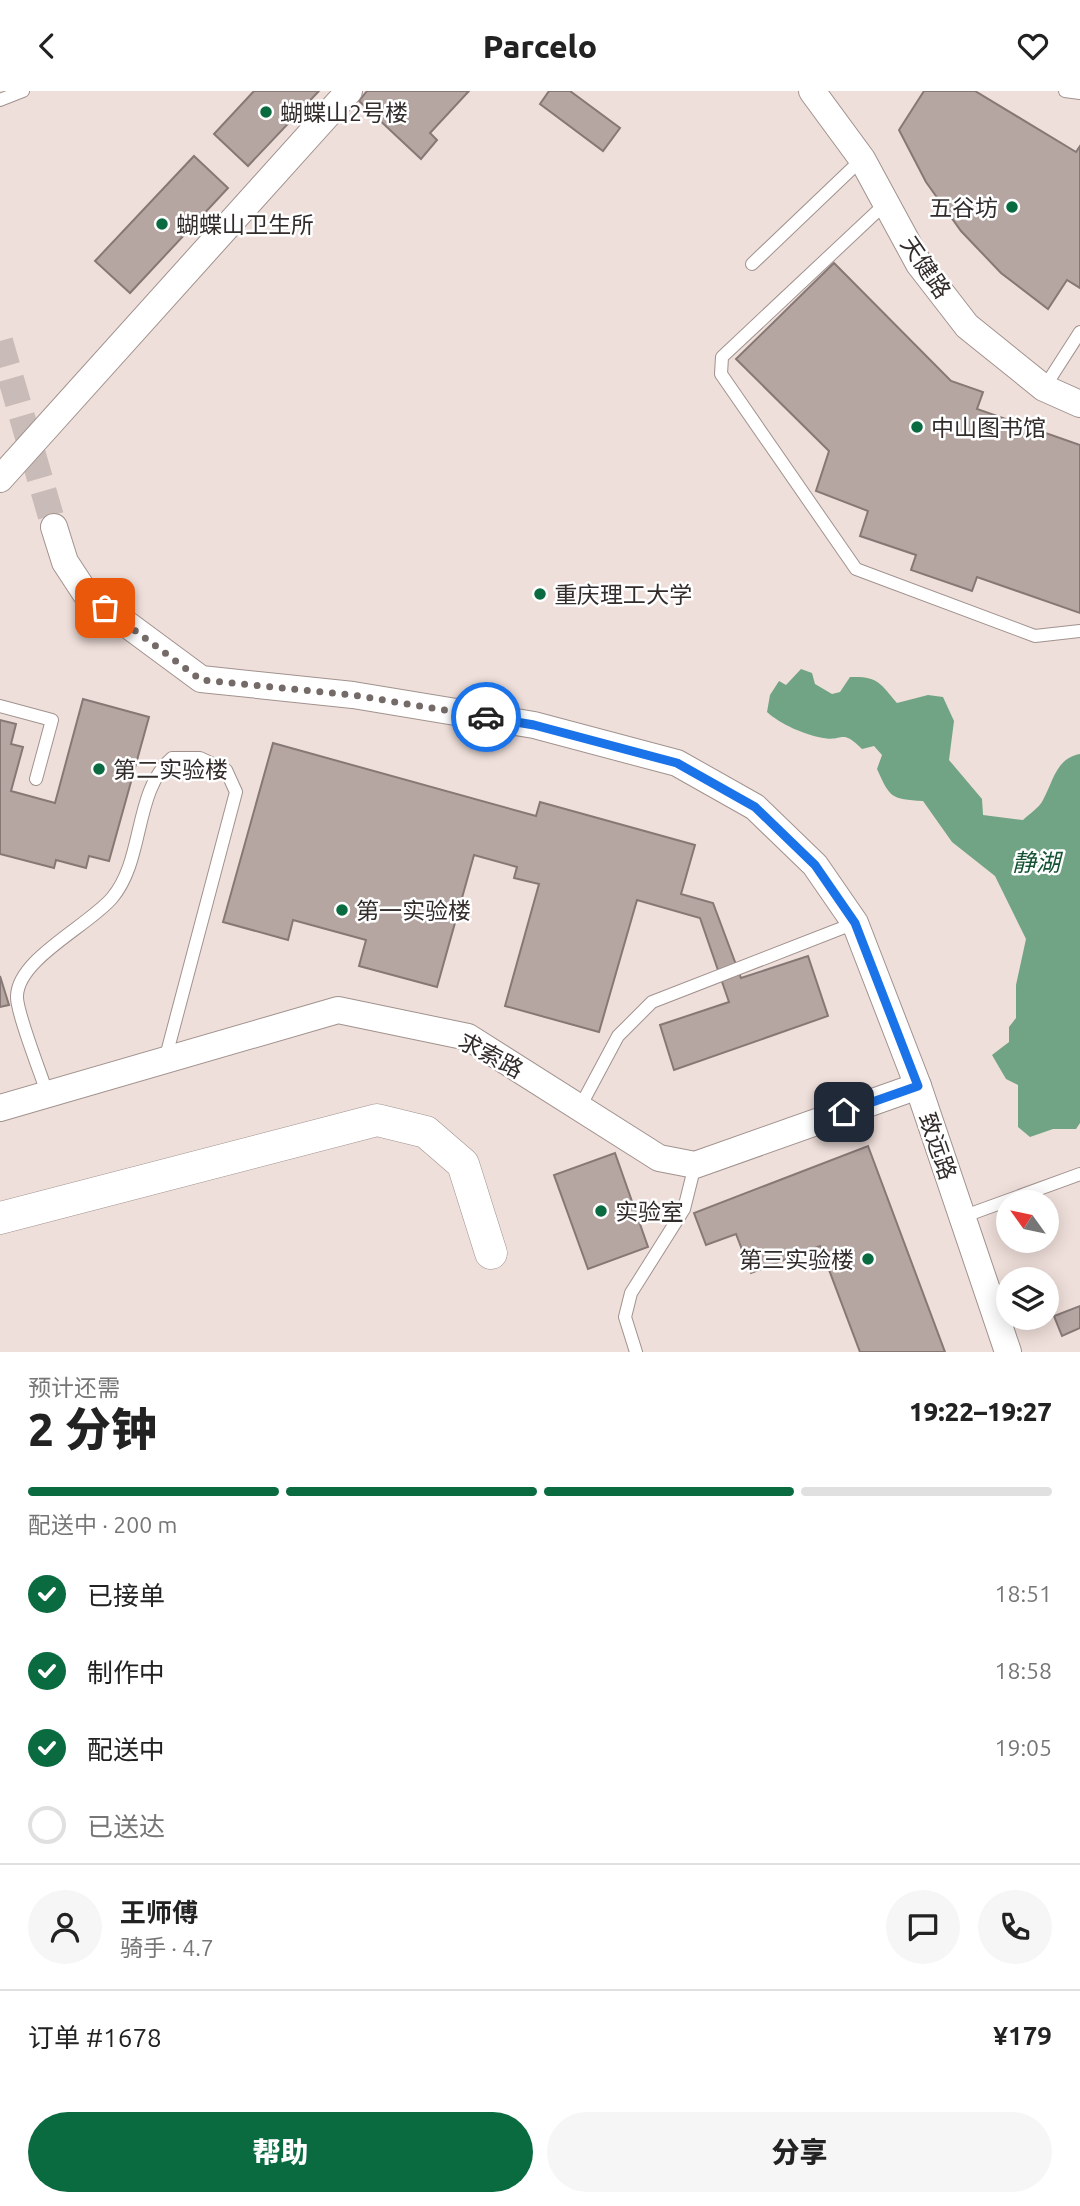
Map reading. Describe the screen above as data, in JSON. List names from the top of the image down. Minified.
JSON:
{"streets":{"street":["天健路","求索路","致远路"]},"water":["静湖"],"places":["蝴蝶山2号楼","五谷坊","蝴蝶山卫生所","中山图书馆","重庆理工大学","第二实验楼","第一实验楼","实验室","第三实验楼"],"north":"top left","page":{"header":"Parcelo","heading":["2 分钟","预计还需","19:22–19:27"],"panel":["王师傅","骑手 · 4.7","订单 #1678","¥179"],"bar":"配送中 · 200 m","list":[["已接单","18:51"],["制作中","18:58"],["配送中","19:05"],"已送达"],"buttons":["帮助","分享"]}}
